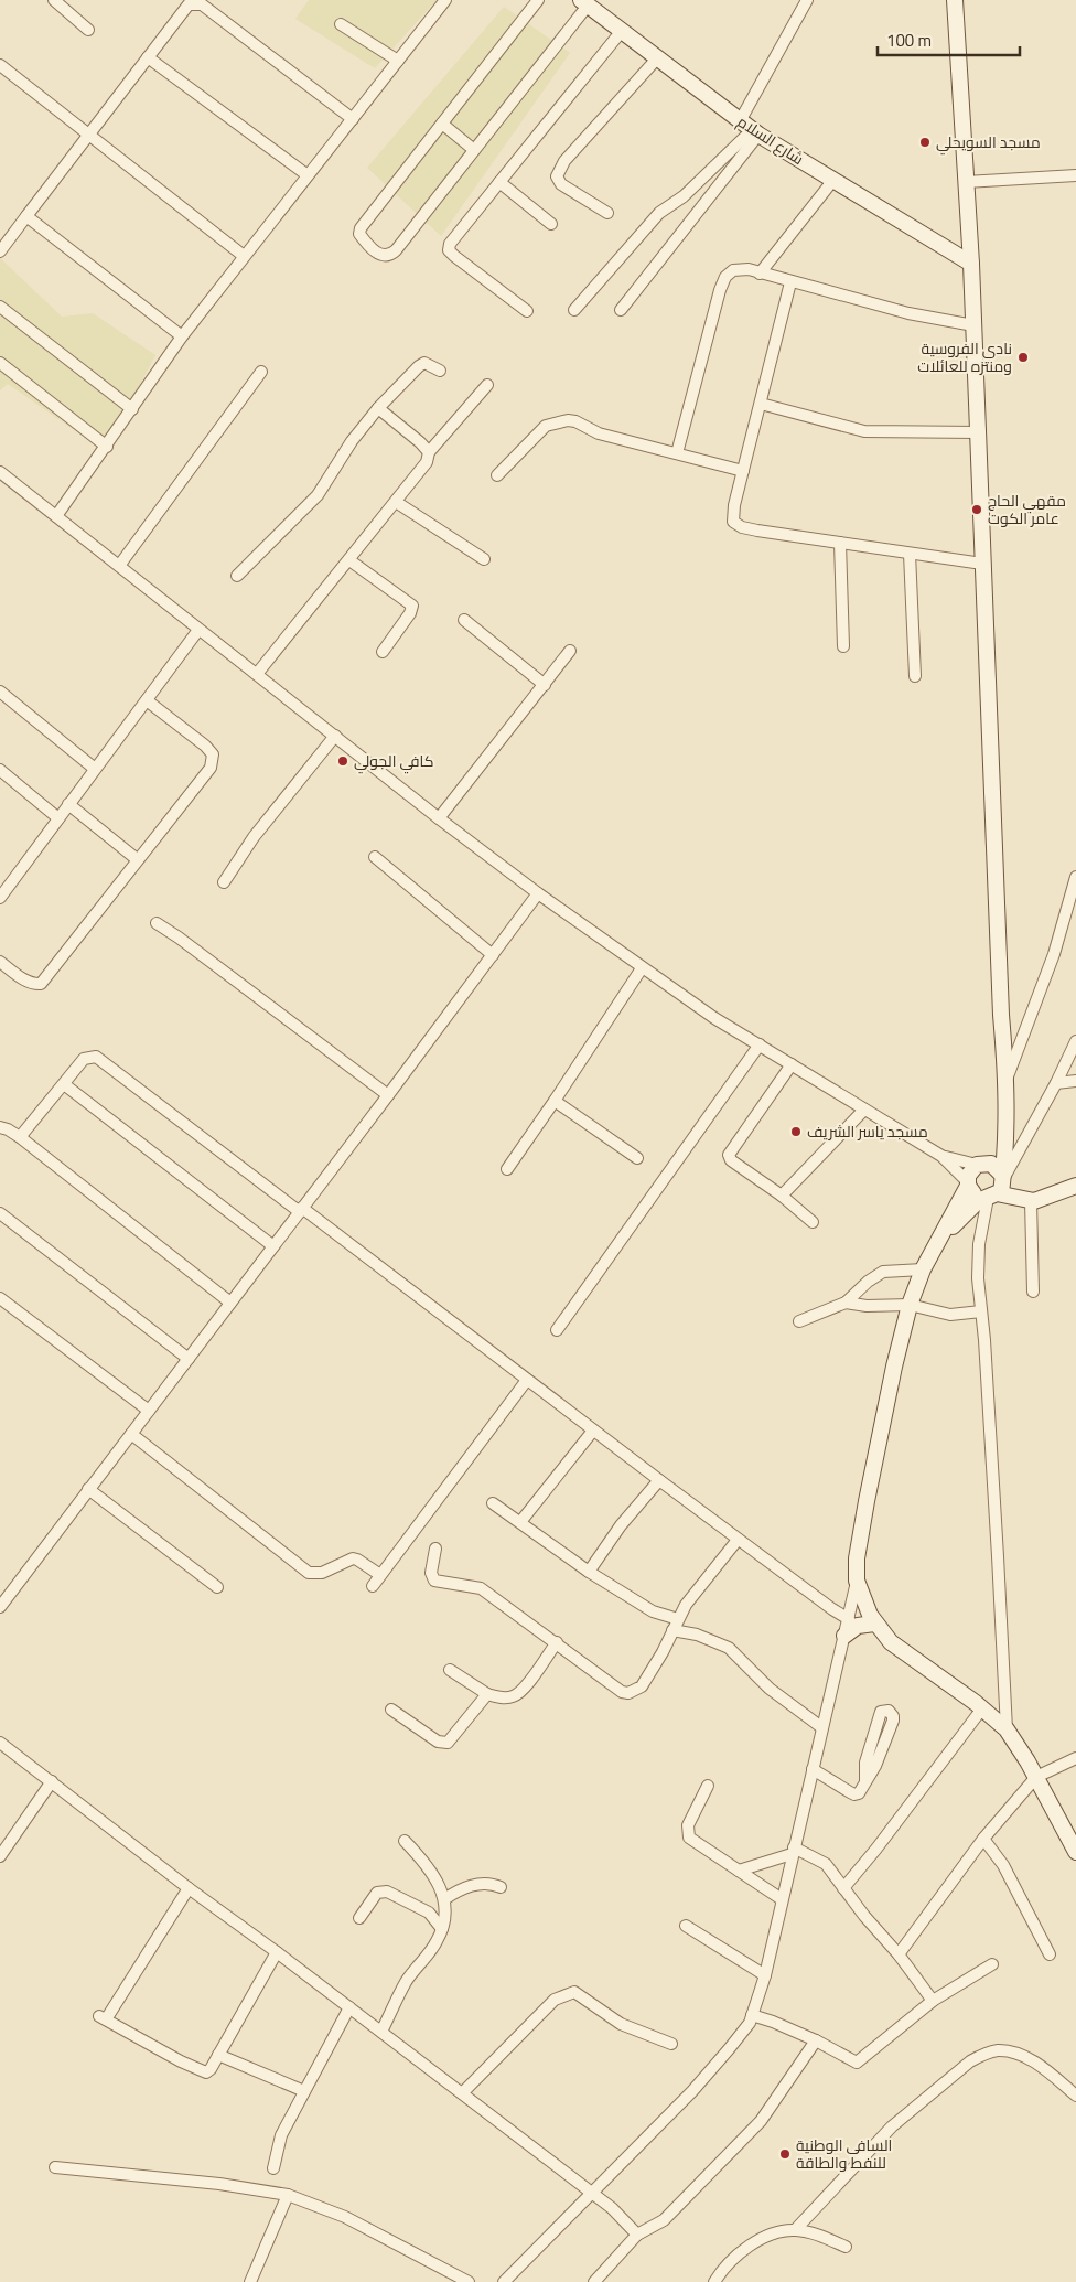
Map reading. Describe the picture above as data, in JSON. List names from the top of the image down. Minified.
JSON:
{"streets":{"main road":["شارع السلام"]},"places":["مسجد السويحلي","نادي الفروسية ومنتزه للعائلات","مقهي الحاج عامر الكوت","كافي الجولي","مسجد ياسر الشريف","السافي الوطنية للنفط والطاقة"],"scale_bar":"100 m"}
